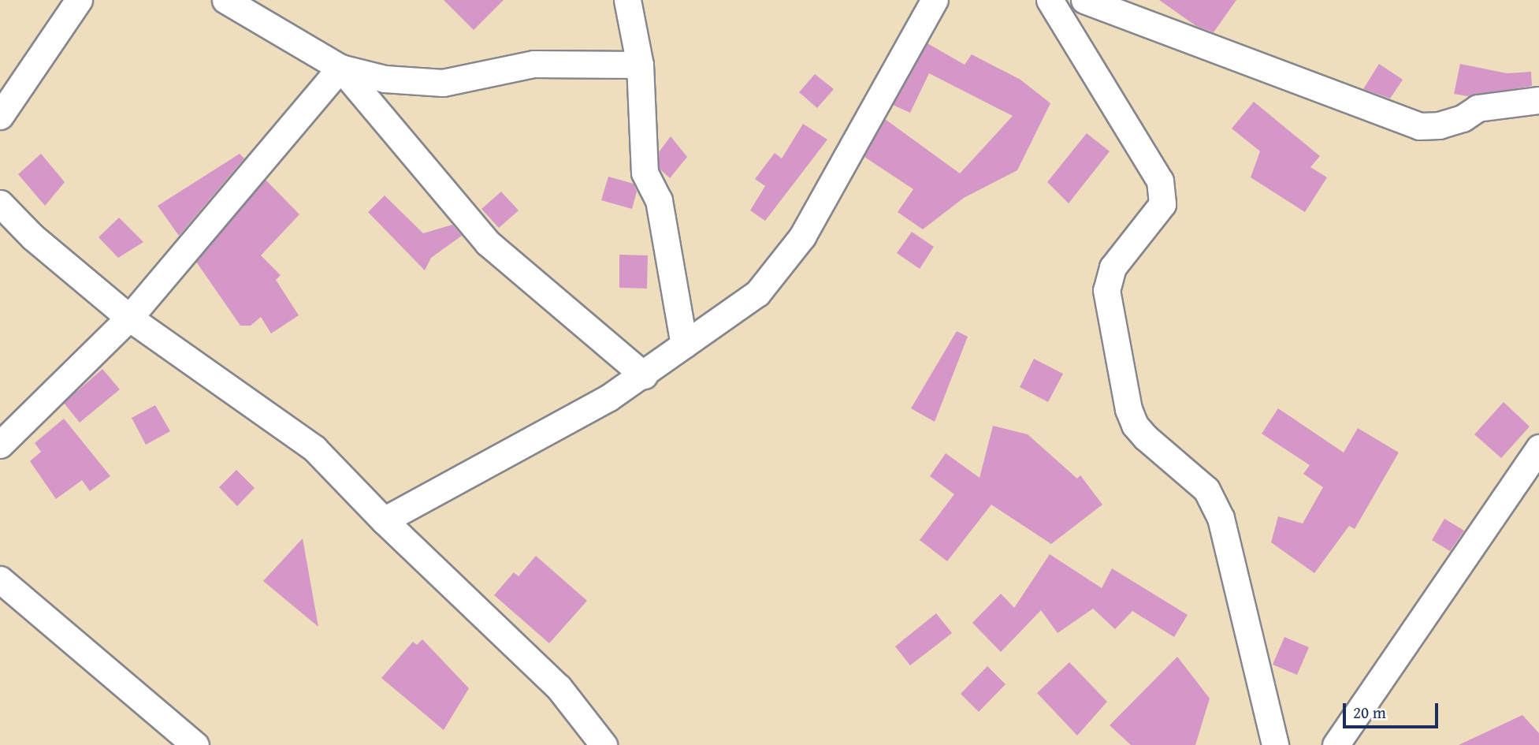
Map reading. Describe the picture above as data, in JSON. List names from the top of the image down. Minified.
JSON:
{"scale_bar":"20 m"}
